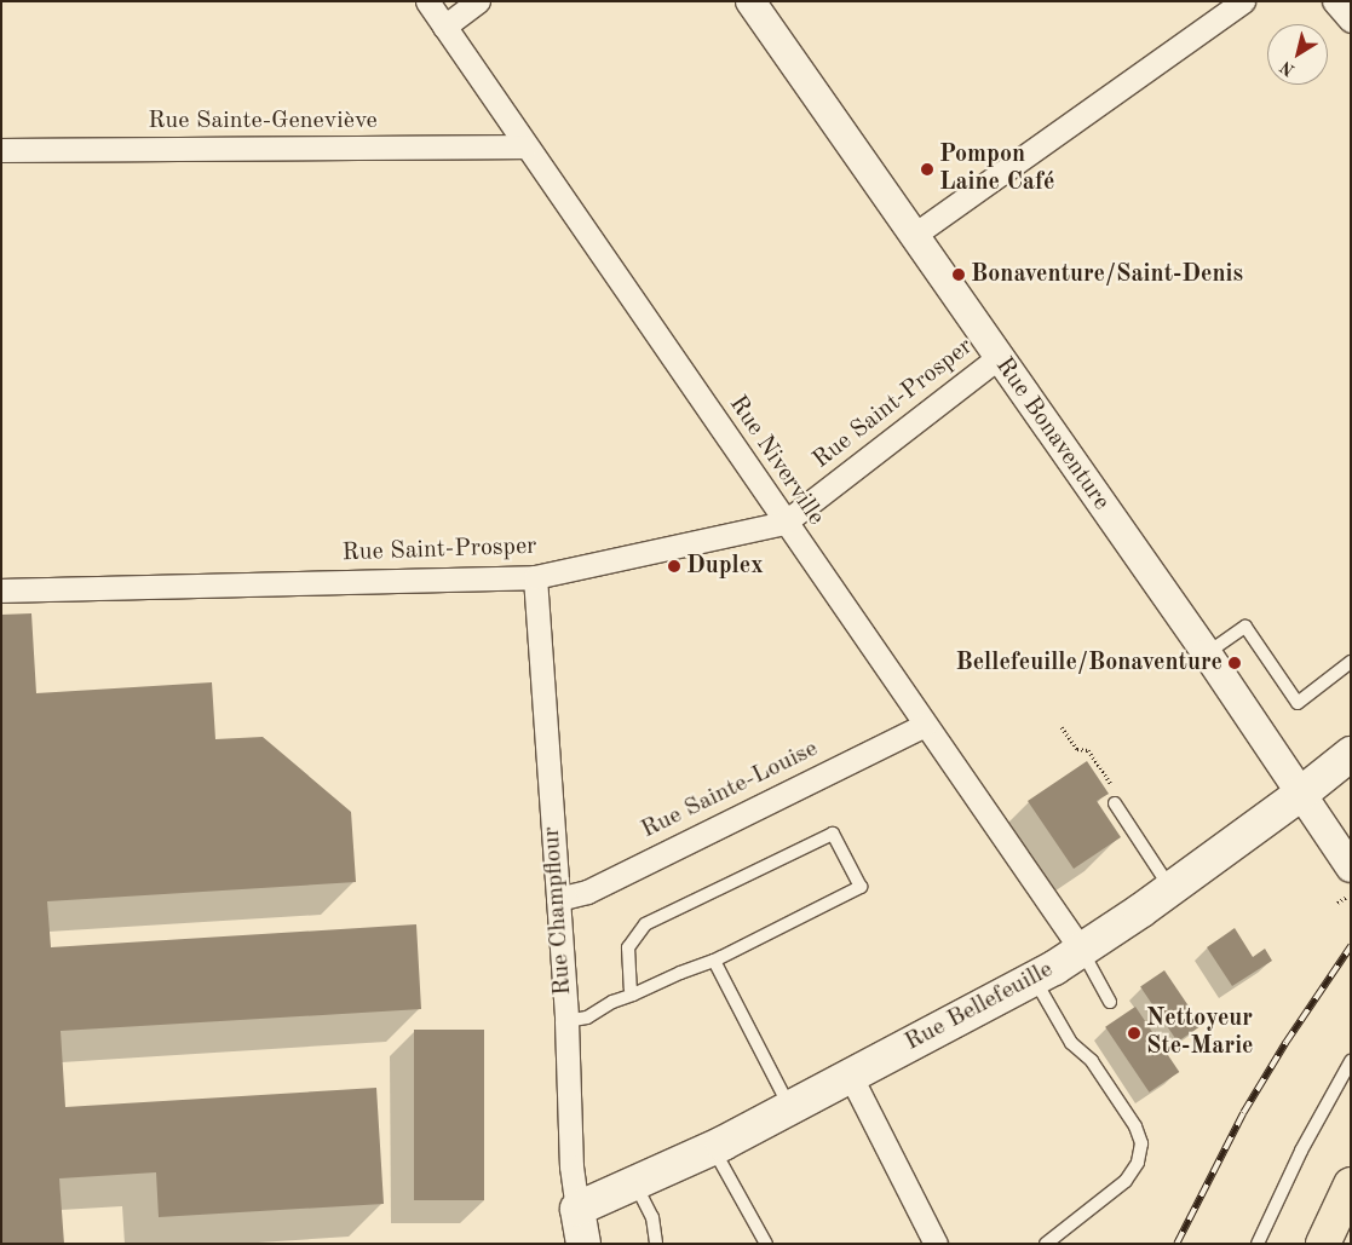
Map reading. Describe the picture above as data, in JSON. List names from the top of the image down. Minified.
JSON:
{"streets":{"main road":["Rue Champflour","Rue Bellefeuille"],"street":["Rue Sainte-Geneviève","Rue Saint-Prosper","Rue Bonaventure","Rue Niverville","Rue Sainte-Louise"]},"crossings":[["Rue Sainte-Geneviève","Rue Niverville"],["Rue Saint-Prosper","Rue Bonaventure"],["Rue Saint-Prosper","Rue Niverville"],["Rue Saint-Prosper","Rue Champflour"],["Rue Bonaventure","Rue Bellefeuille"],["Rue Niverville","Rue Sainte-Louise"],["Rue Niverville","Rue Bellefeuille"],["Rue Sainte-Louise","Rue Champflour"],["Rue Champflour","Rue Bellefeuille"]],"places":["Pompon Laine Café","Bonaventure/Saint-Denis","Duplex","Bellefeuille/Bonaventure","Nettoyeur Ste-Marie"],"north":"bottom left"}
